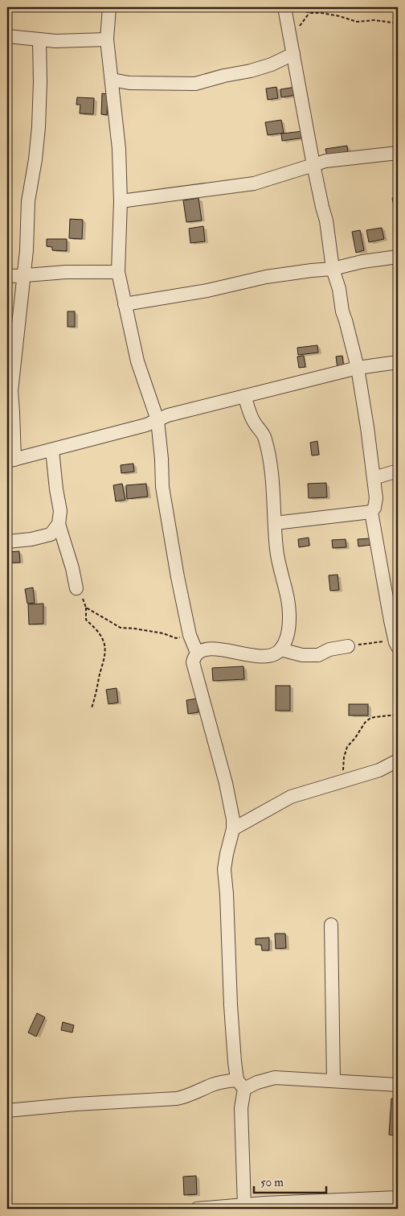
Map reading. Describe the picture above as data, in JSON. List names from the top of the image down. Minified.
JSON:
{"scale_bar":"50 m"}
